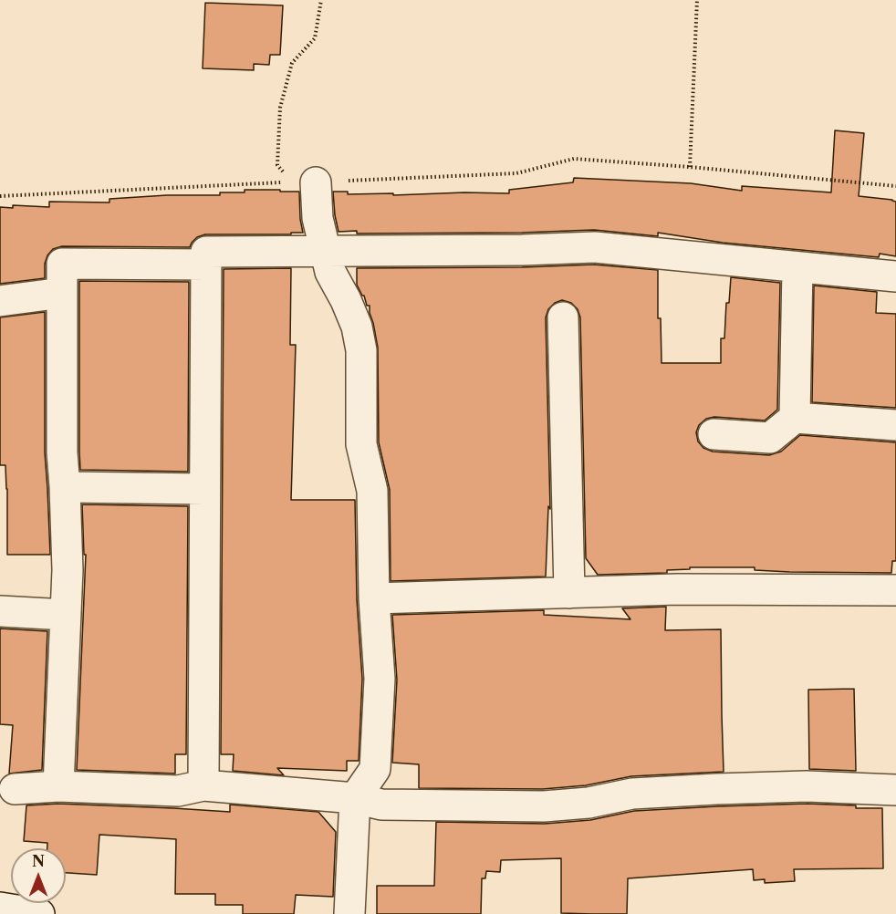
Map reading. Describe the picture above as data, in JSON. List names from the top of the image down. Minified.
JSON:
{"north":"top"}
